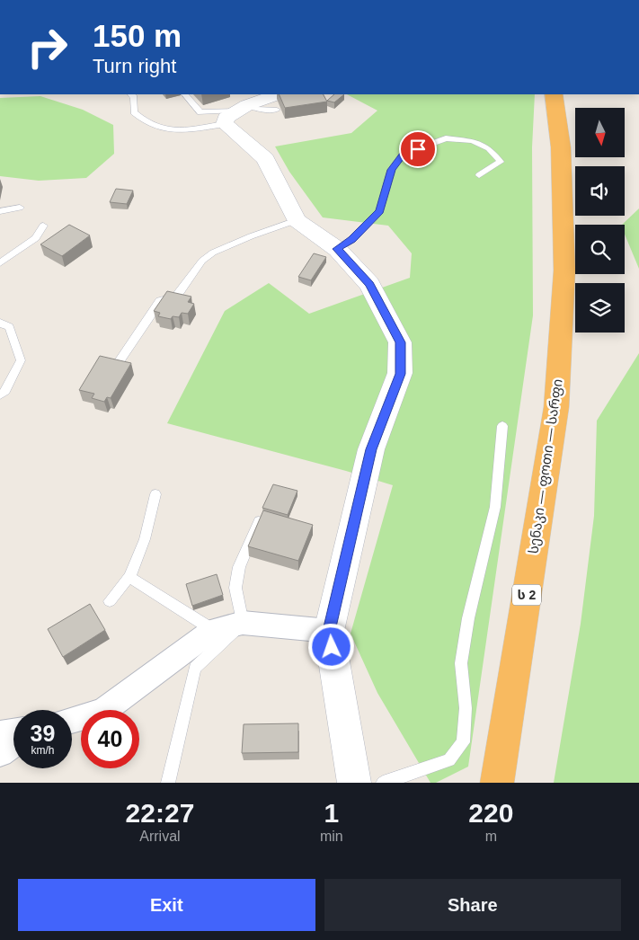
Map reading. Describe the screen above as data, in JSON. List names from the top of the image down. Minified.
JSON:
{"streets":{"highway":["სენაკი — ფოთი — სარფი","ს 2"]},"north":"bottom","page":{"turn":["150 m","Turn right"],"speed":"39 km/h","limit":"40","eta":["22:27","Arrival","1","min","220","m"],"buttons":["Exit","Share"]}}
